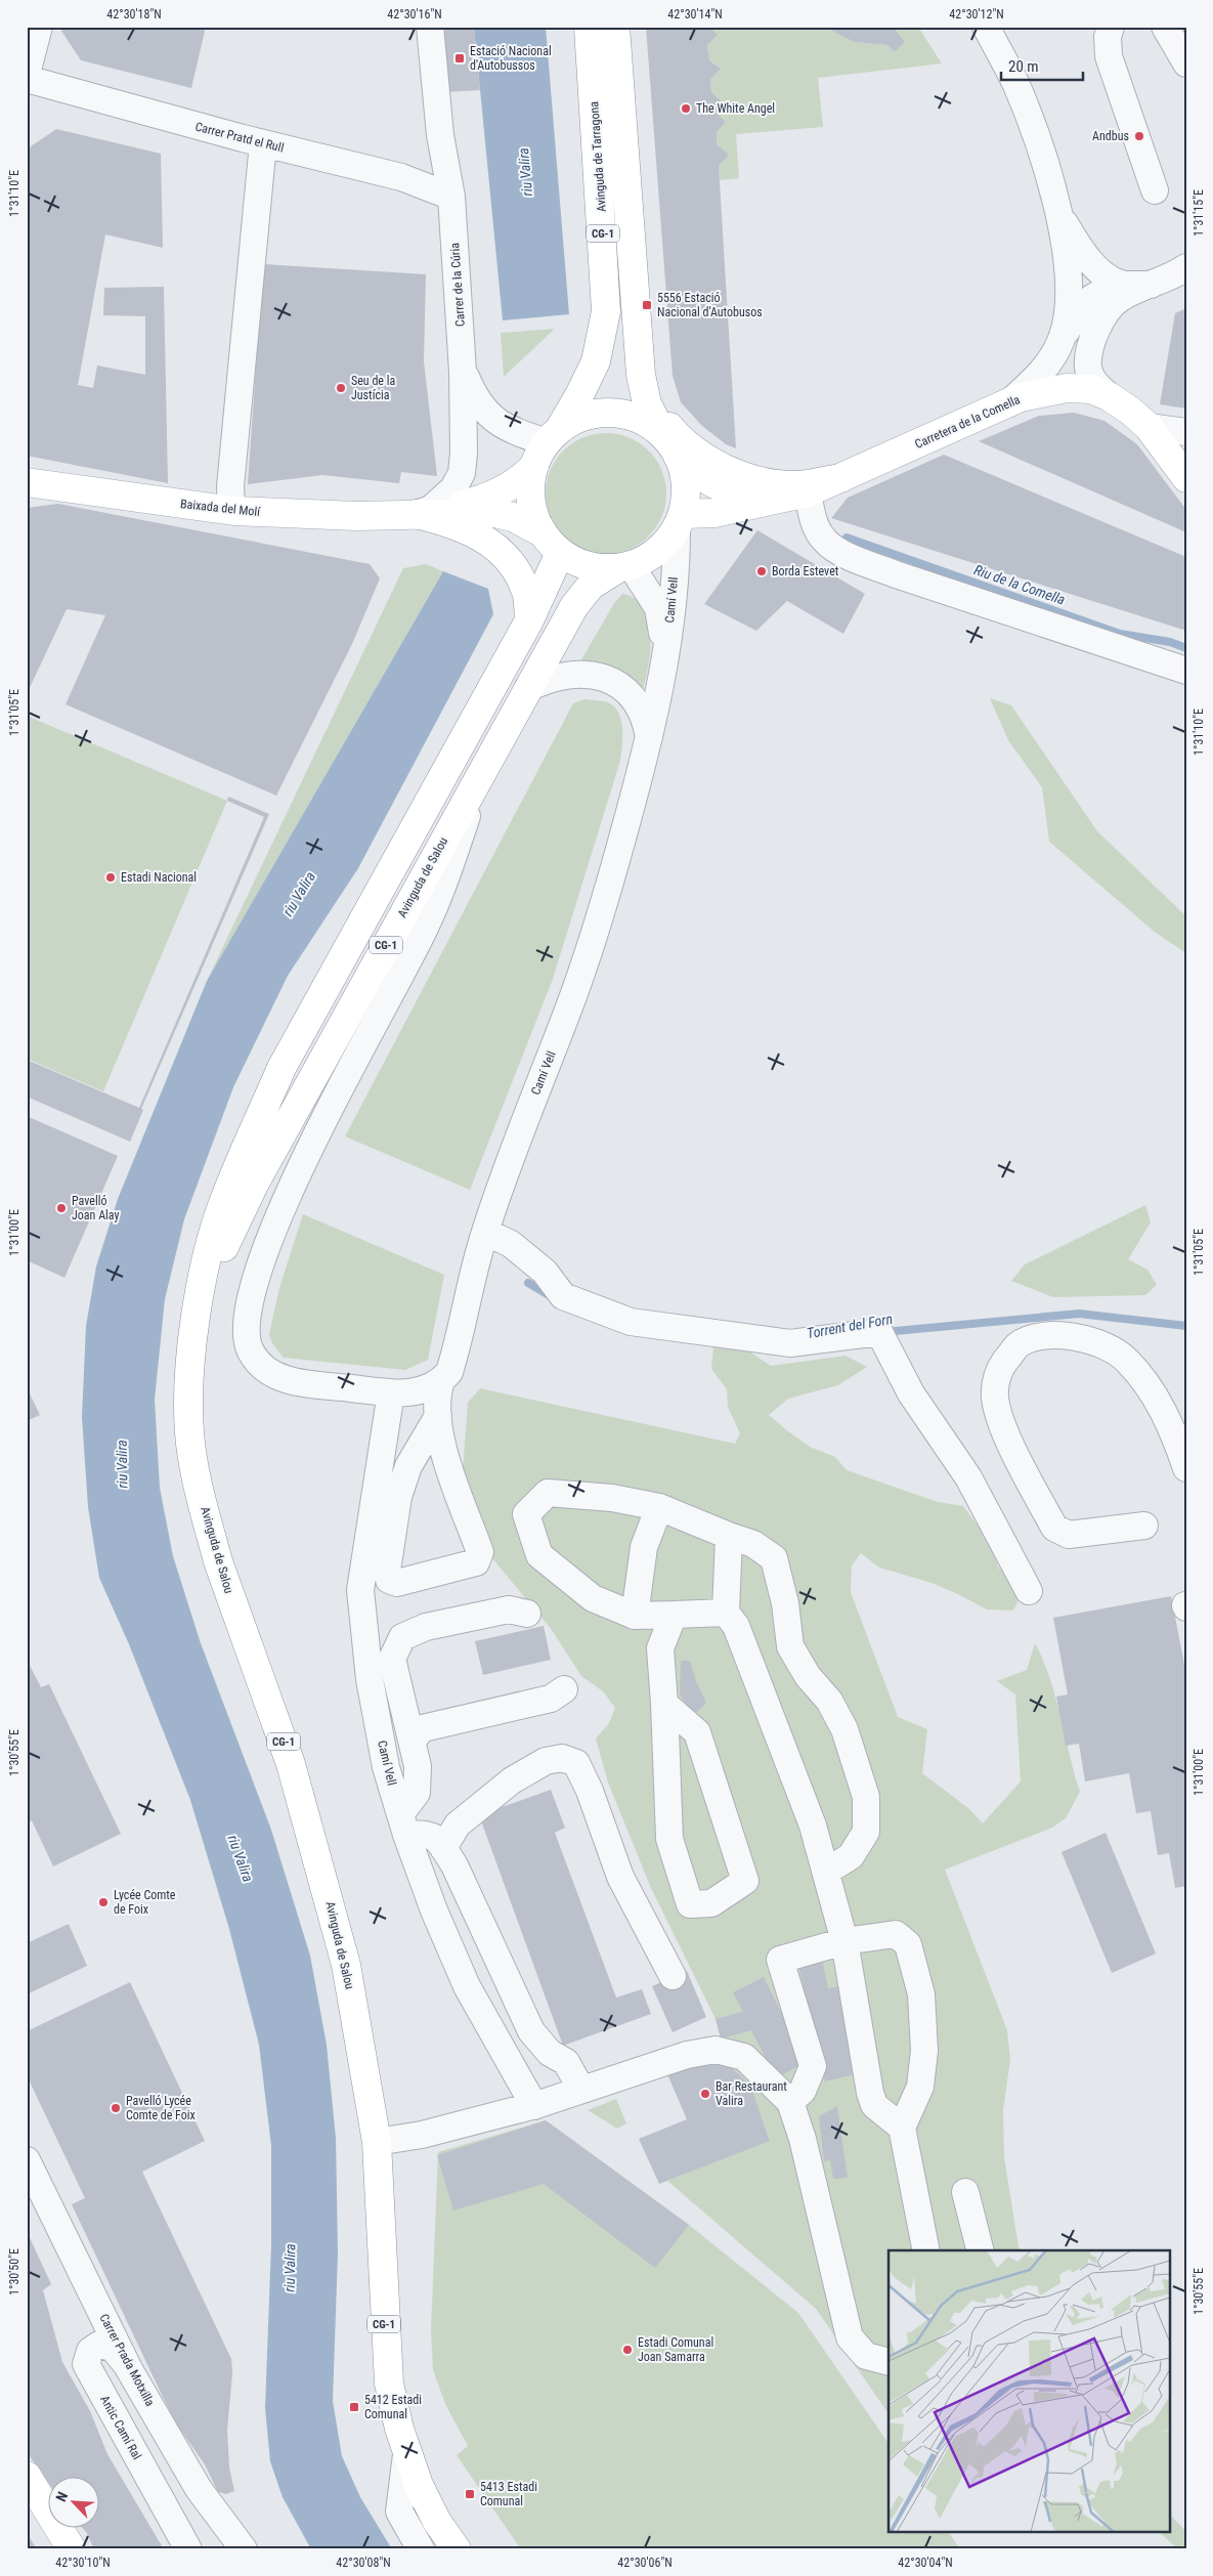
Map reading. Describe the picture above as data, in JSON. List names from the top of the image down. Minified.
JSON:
{"streets":{"main road":["Avinguda de Tarragona","CG-1","Carretera de la Comella","Baixada del Molí","Avinguda de Salou"],"street":["Carrer Pratd el Rull","Carrer de la Cúria","Camí Vell","Carrer Prada Motxilla","Antic Camí Ral"]},"crossings":[["Carrer Pratd el Rull","Carrer de la Cúria"],["Avinguda de Tarragona","CG-1"],["Avinguda de Tarragona","Carrer de la Cúria"],["Avinguda de Tarragona","Baixada del Molí"],["Avinguda de Tarragona","Camí Vell"],["Avinguda de Tarragona","Avinguda de Salou"],["CG-1","Carrer de la Cúria"],["CG-1","Baixada del Molí"],["CG-1","Camí Vell"],["CG-1","Avinguda de Salou"],["Carrer de la Cúria","Baixada del Molí"],["Carrer de la Cúria","Camí Vell"],["Carrer de la Cúria","Avinguda de Salou"],["Baixada del Molí","Camí Vell"],["Baixada del Molí","Avinguda de Salou"],["Camí Vell","Avinguda de Salou"],["Carrer Prada Motxilla","Antic Camí Ral"]],"water":["riu Valira","Riu de la Comella","Torrent del Forn"],"places":{"transit":["Estació Nacional d'Autobussos","5556 Estació Nacional d'Autobusos","5412 Estadi Comunal","5413 Estadi Comunal"],"other":["The White Angel","Andbus","Seu de la Justícia","Borda Estevet","Estadi Nacional","Pavelló Joan Alay","Lycée Comte de Foix","Bar Restaurant Valira","Pavelló Lycée Comte de Foix","Estadi Comunal Joan Samarra"]},"scale_bar":"20 m","north":"top left","coordinates":["42°30'18\"N","42°30'16\"N","42°30'14\"N","42°30'12\"N","1°31'10\"E","1°31'15\"E","1°31'05\"E","1°31'00\"E","1°30'55\"E","1°30'50\"E","42°30'10\"N","42°30'08\"N","42°30'06\"N","42°30'04\"N"]}
